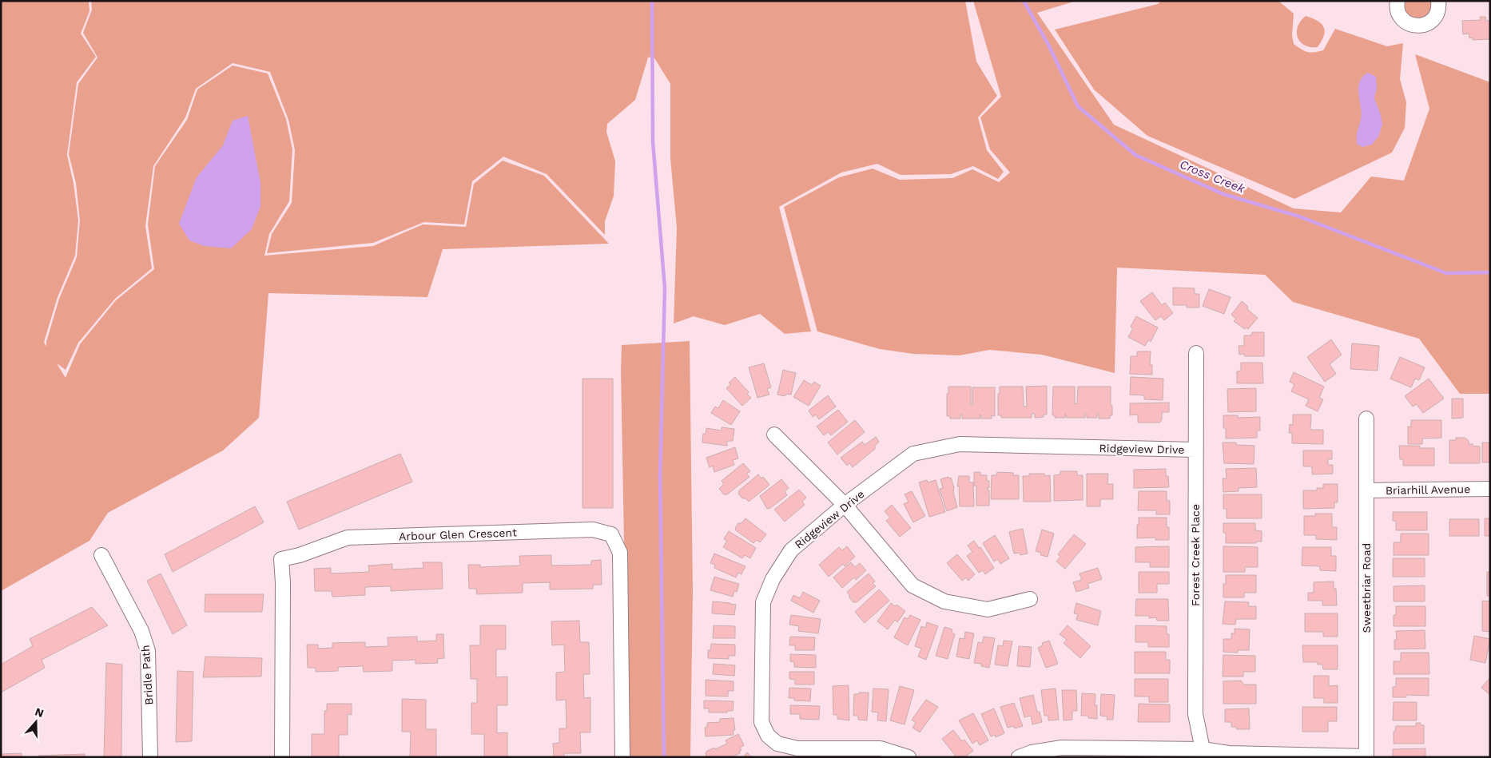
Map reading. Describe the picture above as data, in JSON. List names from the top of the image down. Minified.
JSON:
{"streets":{"street":["Ridgeview Drive","Briarhill Avenue","Arbour Glen Crescent","Forest Creek Place","Sweetbriar Road","Bridle Path"]},"crossings":[["Ridgeview Drive","Forest Creek Place"],["Briarhill Avenue","Sweetbriar Road"]],"water":["Cross Creek"],"north":"top"}
